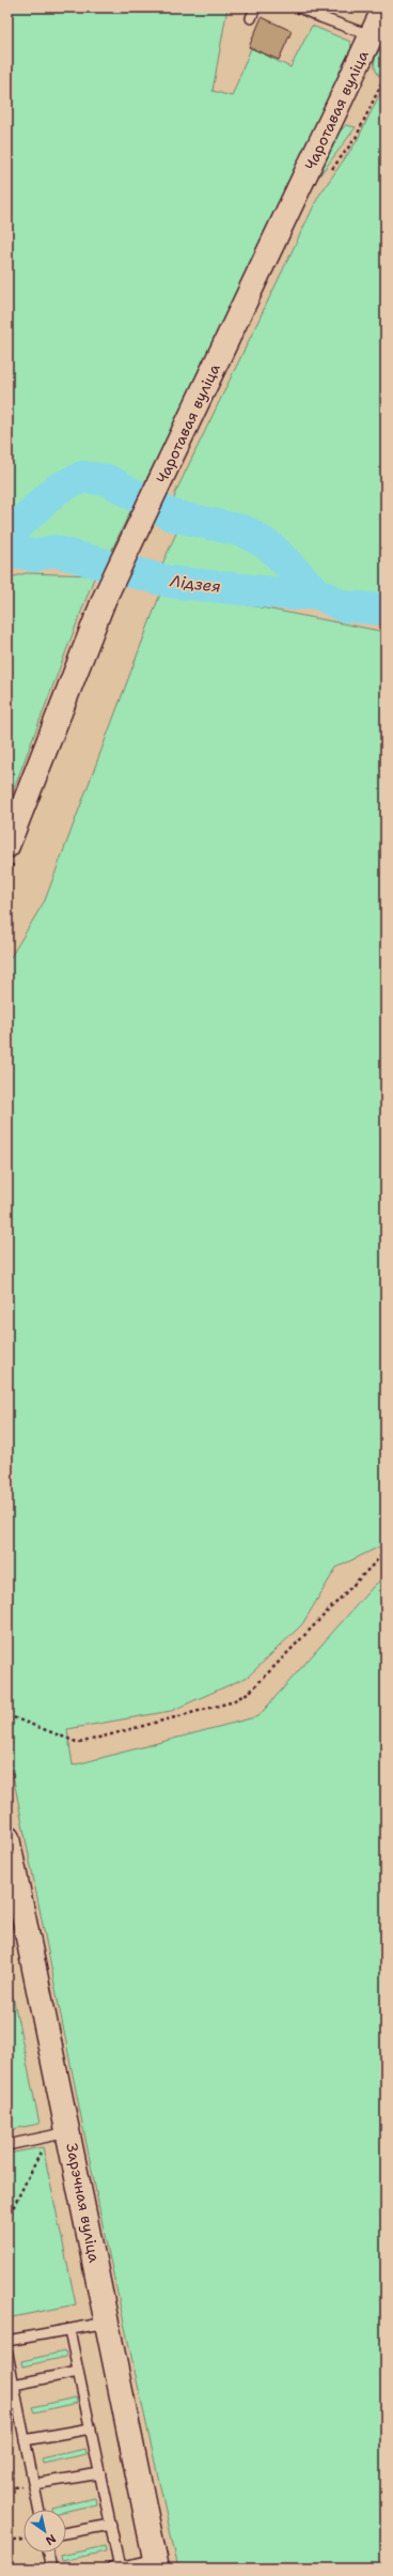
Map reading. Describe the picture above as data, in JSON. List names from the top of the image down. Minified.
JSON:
{"streets":{"street":["Чаротавая вуліца","Зарэчная вуліца"]},"water":["Лідзея"],"north":"bottom right"}
